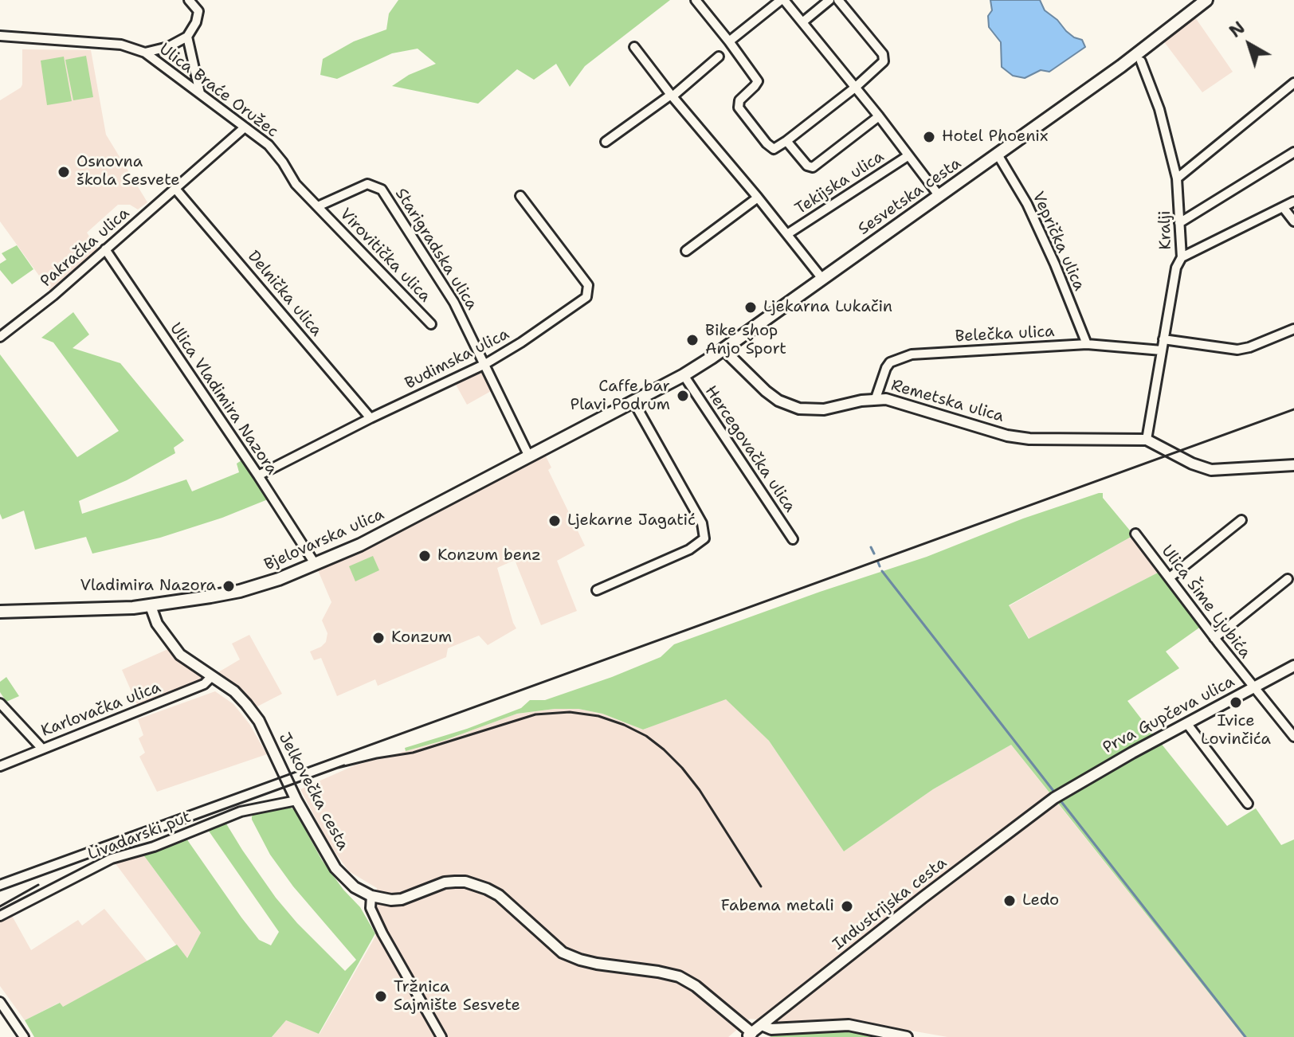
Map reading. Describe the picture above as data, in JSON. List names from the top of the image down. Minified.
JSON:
{"streets":{"main road":["Sesvetska cesta","Bjelovarska ulica"],"street":["Ulica Braće Oružec","Tekijska ulica","Kralji","Veprička ulica","Pakračka ulica","Starigradska ulica","Virovitička ulica","Delnička ulica","Belečka ulica","Budimska ulica","Ulica Vladimira Nazora","Remetska ulica","Hercegovačka ulica","Ulica Šime Ljubića","Karlovačka ulica","Prva Gupčeva ulica","Jelkovečka cesta","Livadarski put","Industrijska cesta"]},"crossings":[["Ulica Braće Oružec","Pakračka ulica"],["Ulica Braće Oružec","Starigradska ulica"],["Ulica Braće Oružec","Virovitička ulica"],["Tekijska ulica","Sesvetska cesta"],["Sesvetska cesta","Veprička ulica"],["Sesvetska cesta","Remetska ulica"],["Sesvetska cesta","Bjelovarska ulica"],["Kralji","Belečka ulica"],["Kralji","Remetska ulica"],["Veprička ulica","Belečka ulica"],["Pakračka ulica","Delnička ulica"],["Pakračka ulica","Ulica Vladimira Nazora"],["Starigradska ulica","Virovitička ulica"],["Starigradska ulica","Budimska ulica"],["Starigradska ulica","Bjelovarska ulica"],["Delnička ulica","Budimska ulica"],["Belečka ulica","Remetska ulica"],["Budimska ulica","Ulica Vladimira Nazora"],["Ulica Vladimira Nazora","Bjelovarska ulica"],["Remetska ulica","Bjelovarska ulica"],["Hercegovačka ulica","Bjelovarska ulica"],["Bjelovarska ulica","Jelkovečka cesta"],["Ulica Šime Ljubića","Prva Gupčeva ulica"],["Karlovačka ulica","Jelkovečka cesta"],["Prva Gupčeva ulica","Industrijska cesta"],["Jelkovečka cesta","Livadarski put"],["Jelkovečka cesta","Industrijska cesta"]],"places":["Hotel Phoenix","Osnovna škola Sesvete","Ljekarna Lukačin","Bike shop Anjo Šport","Caffe bar Plavi Podrum","Ljekarne Jagatić","Konzum benz","Vladimira Nazora","Konzum","Ivice Lovinčića","Ledo","Fabema metali","Tržnica Sajmište Sesvete"],"north":"top left"}
